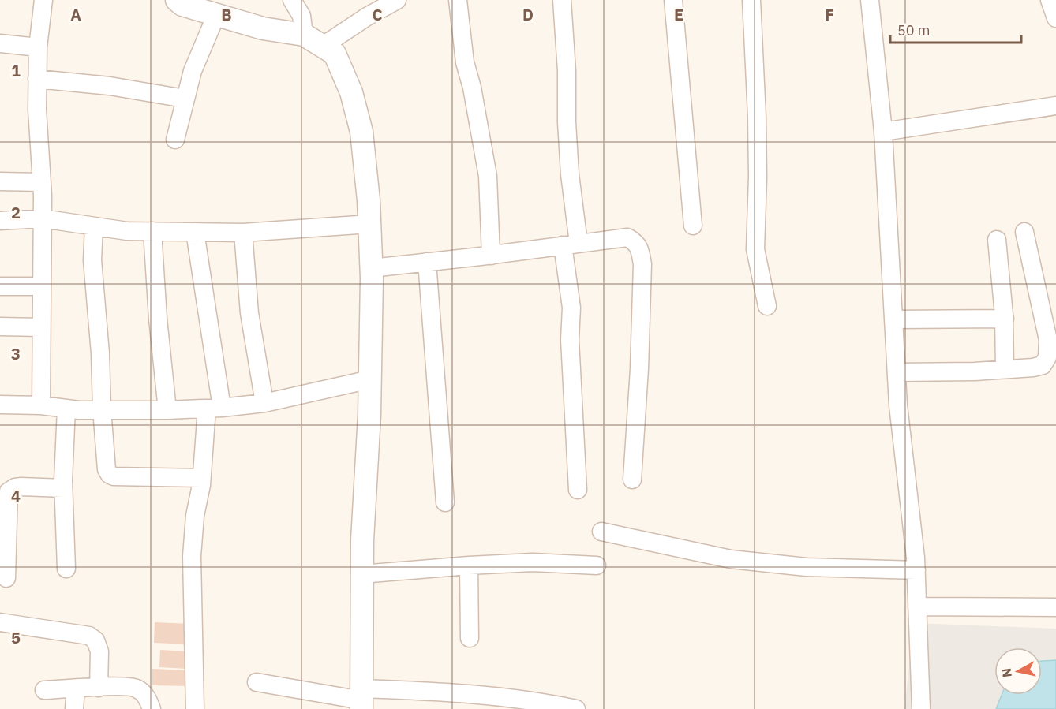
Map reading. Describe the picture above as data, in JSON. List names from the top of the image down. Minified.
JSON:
{"scale_bar":"50 m","north":"left","grid":{"columns":["A","B","C","D","E","F"],"rows":["1","2","3","4","5"]}}
